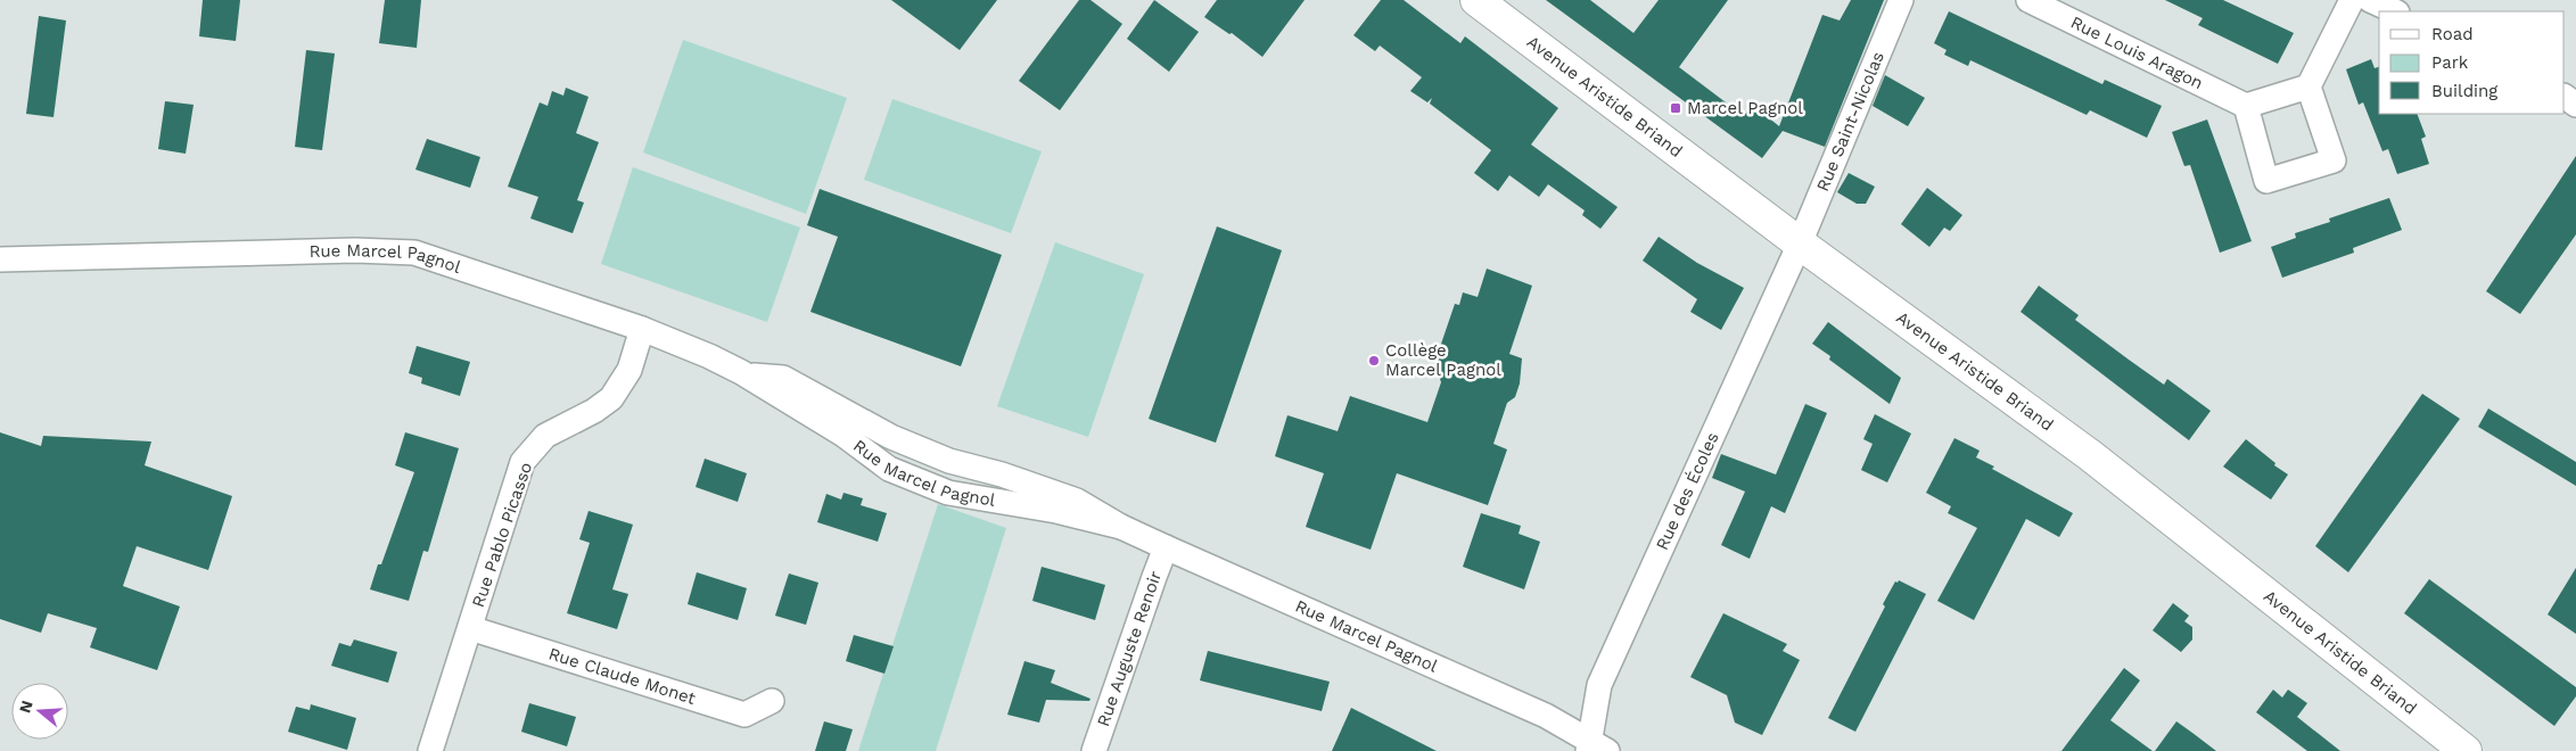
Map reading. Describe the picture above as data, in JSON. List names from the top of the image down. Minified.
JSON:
{"streets":{"main road":["Avenue Aristide Briand"],"street":["Rue Louis Aragon","Rue Saint-Nicolas","Rue Marcel Pagnol","Rue des Écoles","Rue Pablo Picasso","Rue Auguste Renoir","Rue Claude Monet"]},"crossings":[["Avenue Aristide Briand","Rue Saint-Nicolas"],["Avenue Aristide Briand","Rue des Écoles"],["Rue Saint-Nicolas","Rue des Écoles"],["Rue Marcel Pagnol","Rue des Écoles"],["Rue Marcel Pagnol","Rue Pablo Picasso"],["Rue Marcel Pagnol","Rue Auguste Renoir"],["Rue Pablo Picasso","Rue Claude Monet"]],"places":{"transit":["Marcel Pagnol"],"other":["Collège Marcel Pagnol"]},"legend":["Road","Park","Building"],"north":"left"}
